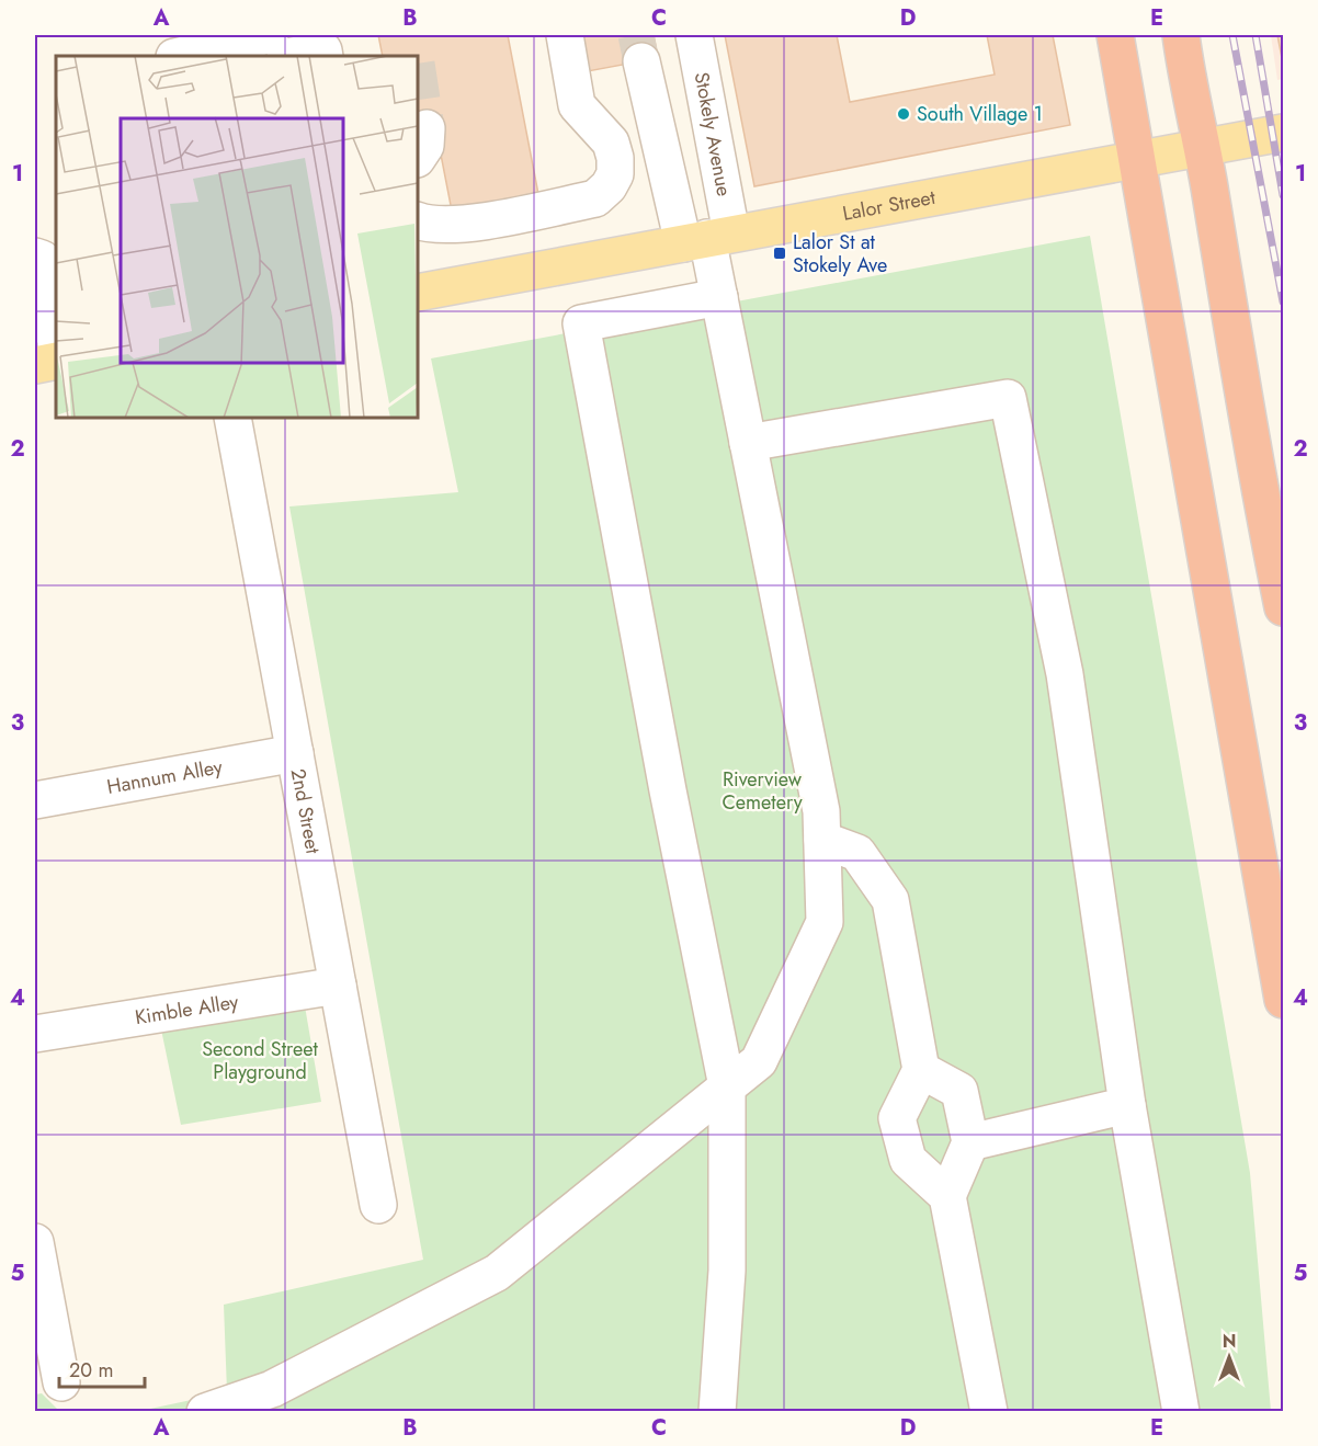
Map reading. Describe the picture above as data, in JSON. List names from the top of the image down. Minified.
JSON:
{"streets":{"main road":["Lalor Street"],"street":["Stokely Avenue","Hannum Alley","2nd Street","Kimble Alley"]},"crossings":[["Stokely Avenue","Lalor Street"],["Hannum Alley","2nd Street"],["2nd Street","Kimble Alley"]],"parks":["Riverview Cemetery","Second Street Playground"],"places":{"other":["South Village 1"],"transit":["Lalor St at Stokely Ave"]},"scale_bar":"20 m","north":"top","grid":{"columns":["A","B","C","D","E"],"rows":["1","2","3","4","5"]}}
